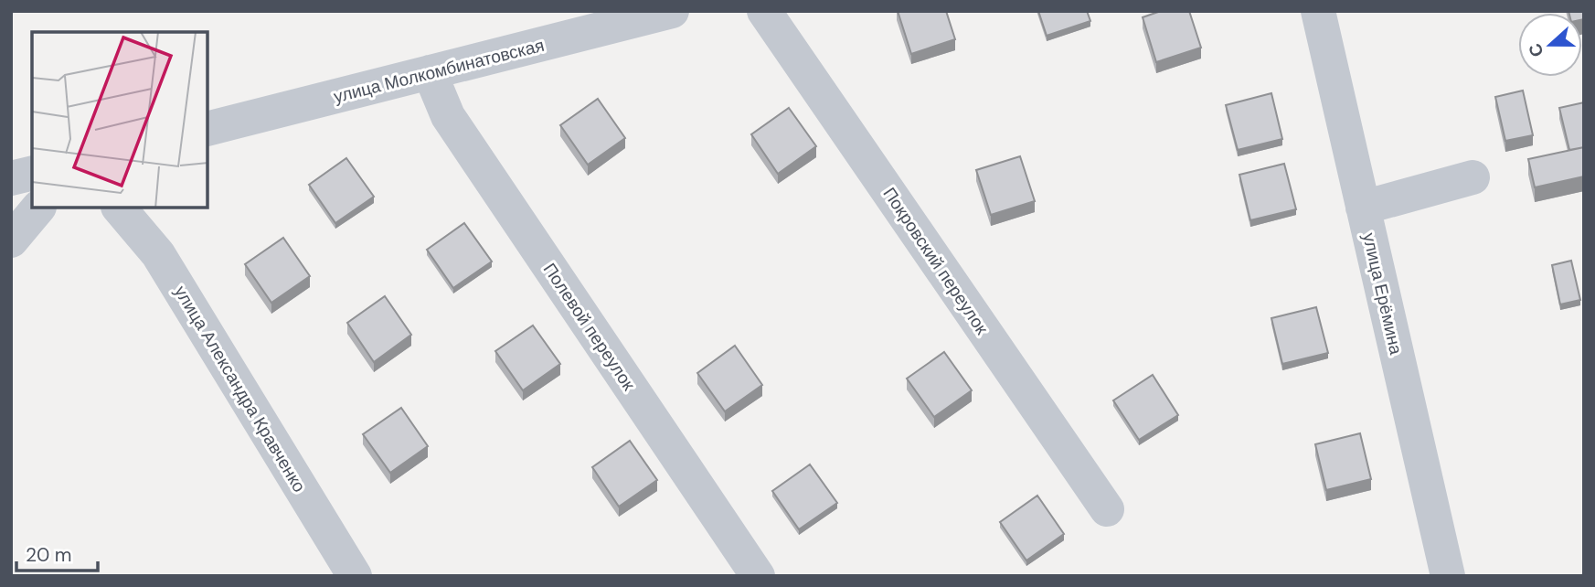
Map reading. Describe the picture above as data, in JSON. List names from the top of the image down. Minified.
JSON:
{"streets":{"street":["улица Молкомбинатовская","Покровский переулок","улица Ерёмина","Полевой переулок","улица Александра Кравченко"]},"crossings":[["улица Молкомбинатовская","Полевой переулок"]],"scale_bar":"20 m","north":"left"}
